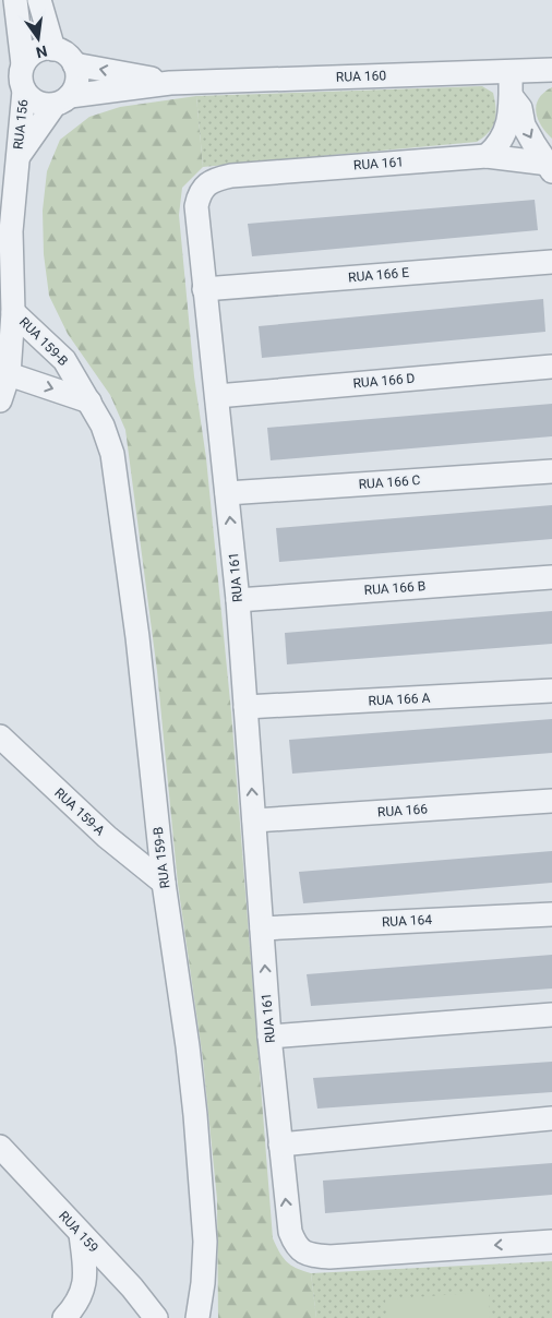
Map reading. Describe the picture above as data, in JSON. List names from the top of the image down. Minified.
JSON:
{"streets":{"street":["RUA 160","RUA 156","RUA 161","RUA 166 E","RUA 159-B","RUA 166 D","RUA 166 C","RUA 166 B","RUA 166 A","RUA 166","RUA 159-A","RUA 164","RUA 159"]},"crossings":[["RUA 160","RUA 156"],["RUA 156","RUA 159-B"],["RUA 161","RUA 166 E"],["RUA 161","RUA 166 D"],["RUA 161","RUA 166 C"],["RUA 161","RUA 166 B"],["RUA 161","RUA 166 A"],["RUA 161","RUA 166"],["RUA 161","RUA 164"],["RUA 159-B","RUA 159-A"]],"north":"bottom"}
